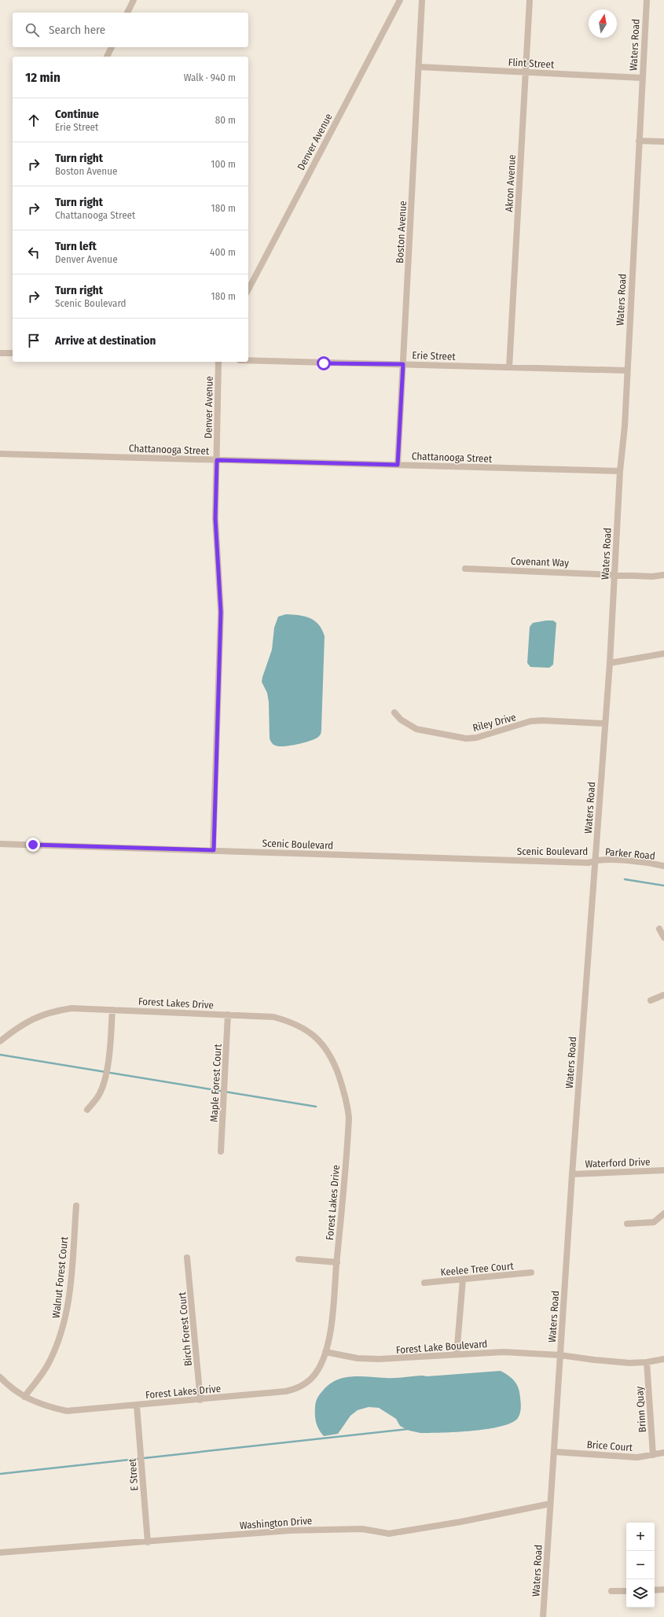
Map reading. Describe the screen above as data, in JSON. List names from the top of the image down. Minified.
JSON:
{"streets":{"street":["Waters Road","Flint Street","Denver Avenue","Akron Avenue","Boston Avenue","Erie Street","Chattanooga Street","Covenant Way","Riley Drive","Scenic Boulevard","Parker Road","Forest Lakes Drive","Maple Forest Court","Waterford Drive","Keelee Tree Court","Walnut Forest Court","Birch Forest Court","Forest Lake Boulevard","Brinn Quay","Brice Court","E Street","Washington Drive"]},"crossings":[["Waters Road","Flint Street"],["Waters Road","Erie Street"],["Waters Road","Chattanooga Street"],["Waters Road","Covenant Way"],["Waters Road","Riley Drive"],["Waters Road","Scenic Boulevard"],["Waters Road","Parker Road"],["Waters Road","Waterford Drive"],["Waters Road","Forest Lake Boulevard"],["Waters Road","Brice Court"],["Waters Road","Washington Drive"],["Flint Street","Akron Avenue"],["Flint Street","Boston Avenue"],["Denver Avenue","Chattanooga Street"],["Denver Avenue","Scenic Boulevard"],["Akron Avenue","Erie Street"],["Boston Avenue","Erie Street"],["Boston Avenue","Chattanooga Street"],["Scenic Boulevard","Parker Road"],["Forest Lakes Drive","Maple Forest Court"],["Forest Lakes Drive","Walnut Forest Court"],["Forest Lakes Drive","Birch Forest Court"],["Forest Lakes Drive","Forest Lake Boulevard"],["Forest Lakes Drive","E Street"],["Forest Lake Boulevard","Brinn Quay"],["Brinn Quay","Brice Court"],["E Street","Washington Drive"]],"north":"top","page":{"search":"Search here","heading":["12 min","Walk · 940 m"],"list":[["Continue","Erie Street","80 m"],["Turn right","Boston Avenue","100 m"],["Turn right","Chattanooga Street","180 m"],["Turn left","Denver Avenue","400 m"],["Turn right","Scenic Boulevard","180 m"],"Arrive at destination"],"map_buttons":["+","−"]}}
